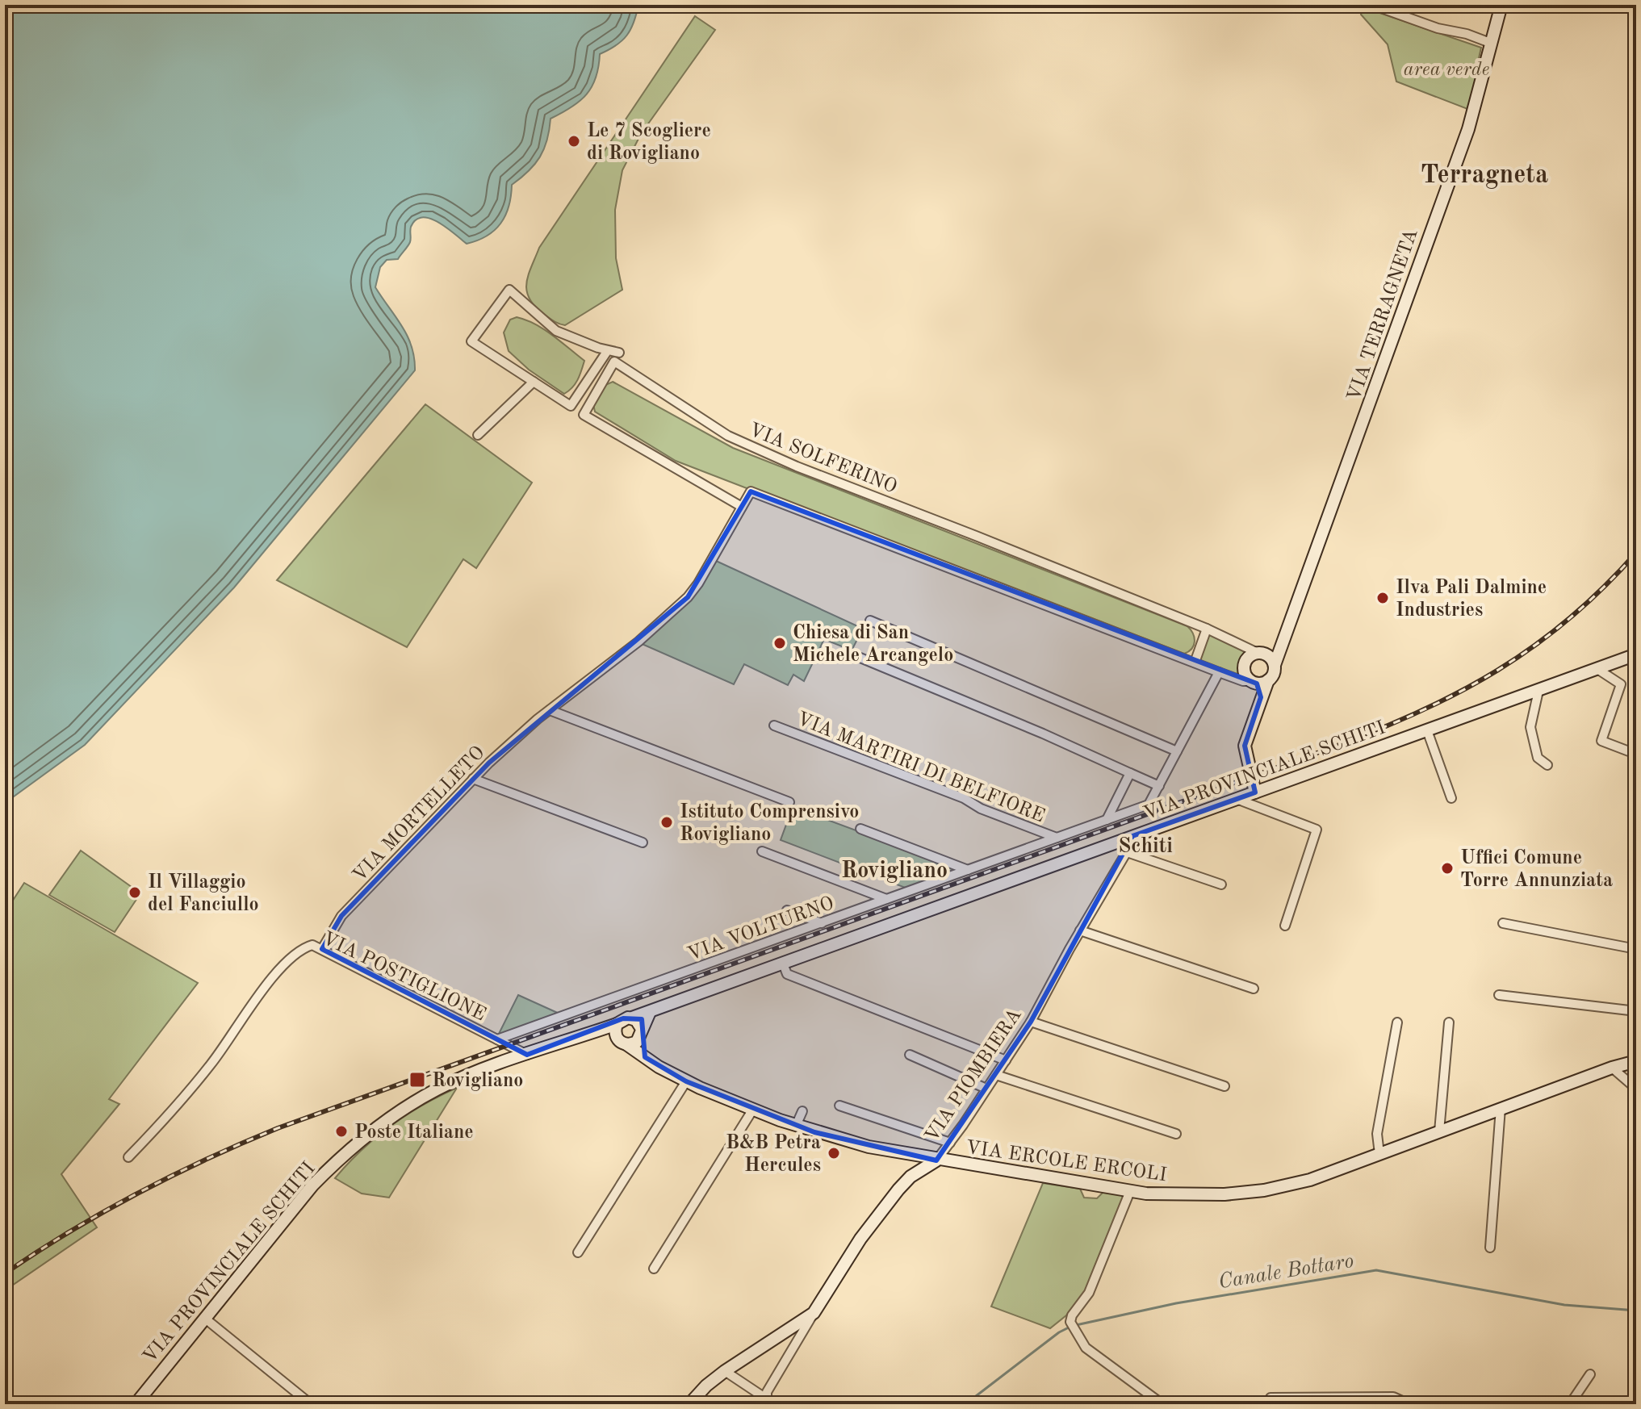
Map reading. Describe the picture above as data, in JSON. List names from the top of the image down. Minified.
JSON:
{"streets":{"street":["VIA TERRAGNETA","VIA SOLFERINO","VIA MARTIRI DI BELFIORE","VIA PROVINCIALE SCHITI","VIA MORTELLETO","VIA VOLTURNO","VIA POSTIGLIONE","VIA PIOMBIERA","VIA ERCOLE ERCOLI"]},"crossings":[["VIA TERRAGNETA","VIA SOLFERINO"],["VIA SOLFERINO","VIA MORTELLETO"],["VIA MARTIRI DI BELFIORE","VIA VOLTURNO"],["VIA PROVINCIALE SCHITI","VIA POSTIGLIONE"],["VIA PROVINCIALE SCHITI","VIA PIOMBIERA"],["VIA PROVINCIALE SCHITI","VIA ERCOLE ERCOLI"],["VIA MORTELLETO","VIA POSTIGLIONE"],["VIA VOLTURNO","VIA POSTIGLIONE"],["VIA PIOMBIERA","VIA ERCOLE ERCOLI"]],"districts":["Terragneta","Schiti","Rovigliano"],"water":["Canale Bottaro"],"parks":["area verde"],"places":{"other":["Le 7 Scogliere di Rovigliano","Ilva Pali Dalmine Industries","Chiesa di San Michele Arcangelo","Istituto Comprensivo Rovigliano","Uffici Comune Torre Annunziata","Il Villaggio del Fanciullo","Poste Italiane","B&B Petra Hercules"],"transit":["Rovigliano"]}}
